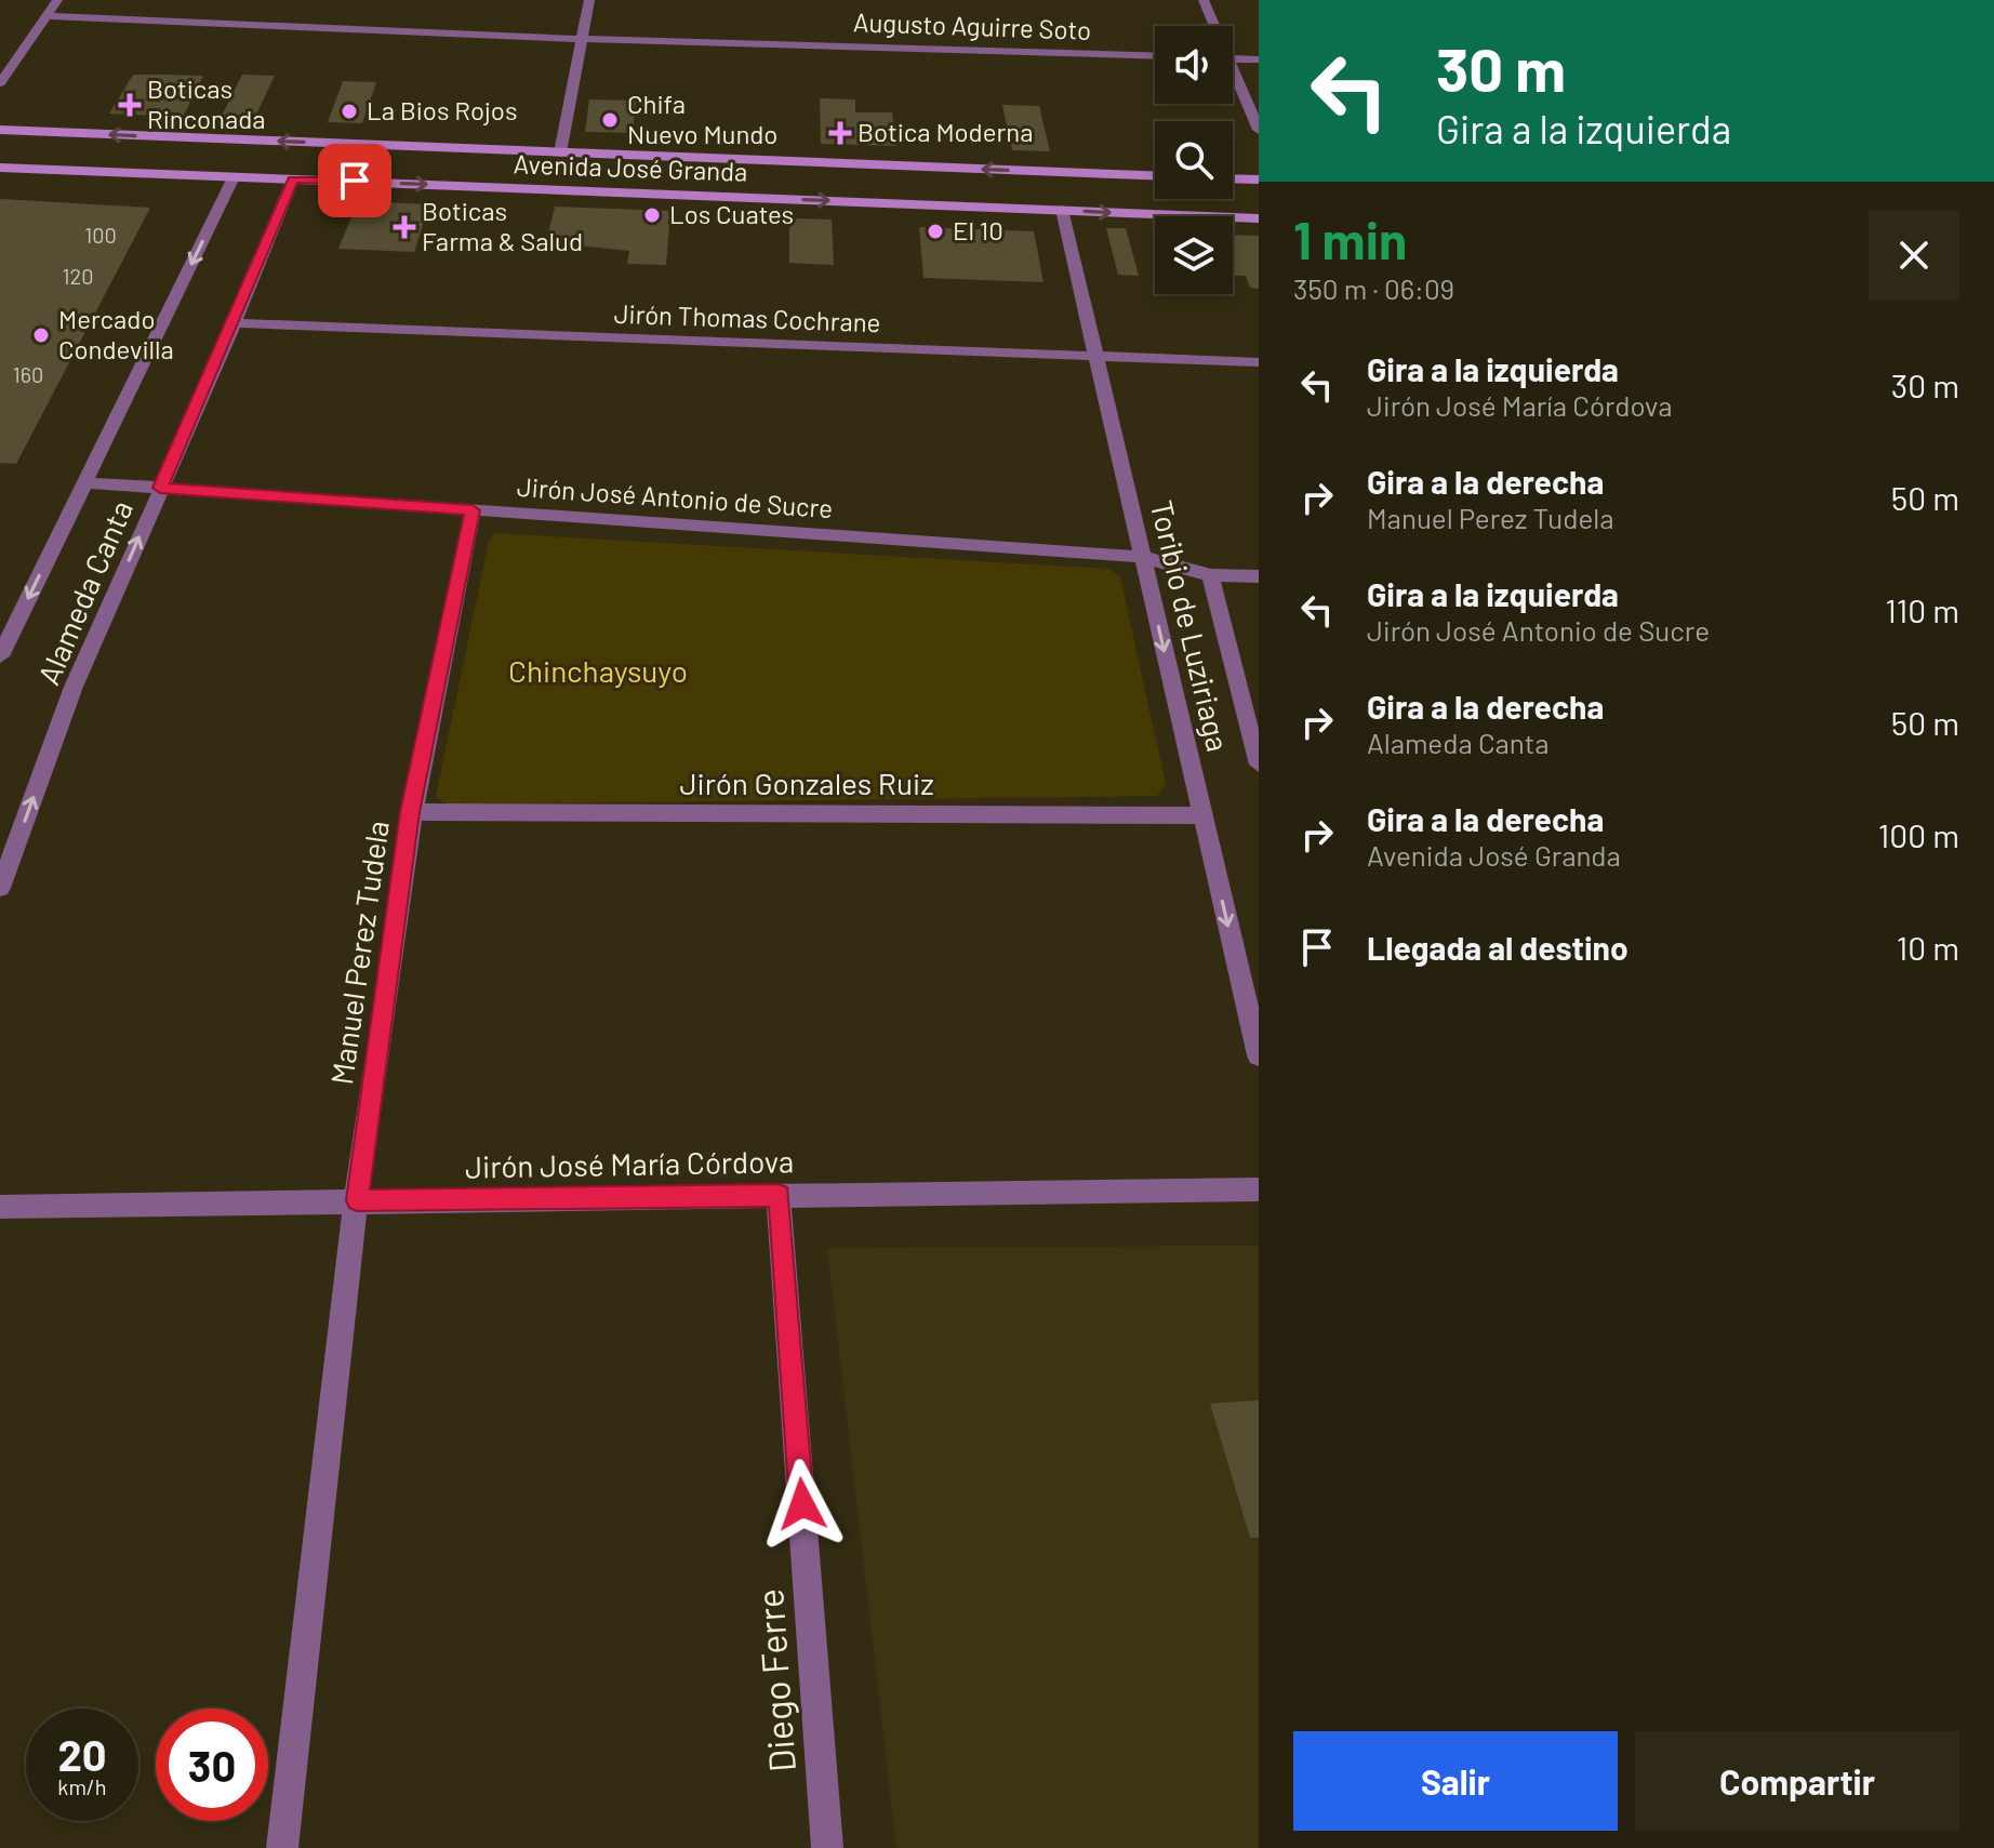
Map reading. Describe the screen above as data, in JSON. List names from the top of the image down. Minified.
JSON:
{"streets":{"main road":["Avenida José Granda"],"street":["Augusto Aguirre Soto","Jirón Thomas Cochrane","Jirón José Antonio de Sucre","Alameda Canta","Toribio de Luziriaga","Jirón Gonzales Ruiz","Manuel Perez Tudela","Jirón José María Córdova","Diego Ferre"]},"crossings":[["Avenida José Granda","Alameda Canta"],["Avenida José Granda","Toribio de Luziriaga"],["Jirón Thomas Cochrane","Alameda Canta"],["Jirón Thomas Cochrane","Toribio de Luziriaga"],["Jirón José Antonio de Sucre","Alameda Canta"],["Jirón José Antonio de Sucre","Toribio de Luziriaga"],["Jirón José Antonio de Sucre","Manuel Perez Tudela"],["Toribio de Luziriaga","Jirón Gonzales Ruiz"],["Jirón Gonzales Ruiz","Manuel Perez Tudela"],["Manuel Perez Tudela","Jirón José María Córdova"],["Jirón José María Córdova","Diego Ferre"]],"parks":["Chinchaysuyo"],"places":{"health":["Boticas Rinconada","Botica Moderna","Boticas Farma & Salud"],"other":["La Bios Rojos","Chifa Nuevo Mundo","Los Cuates","El 10","Mercado Condevilla"]},"house_numbers":["100","120","160"],"page":{"turn":["30 m","Gira a la izquierda"],"heading":["1 min","350 m · 06:09"],"list":[{"name":"Gira a la izquierda","note":"Jirón José María Córdova","value":"30 m"},{"name":"Gira a la derecha","note":"Manuel Perez Tudela","value":"50 m"},{"name":"Gira a la izquierda","note":"Jirón José Antonio de Sucre","value":"110 m"},{"name":"Gira a la derecha","note":"Alameda Canta","value":"50 m"},{"name":"Gira a la derecha","note":"Avenida José Granda","value":"100 m"},{"name":"Llegada al destino","value":"10 m"}],"speed":"20 km/h","limit":"30","buttons":["Salir","Compartir"]}}
